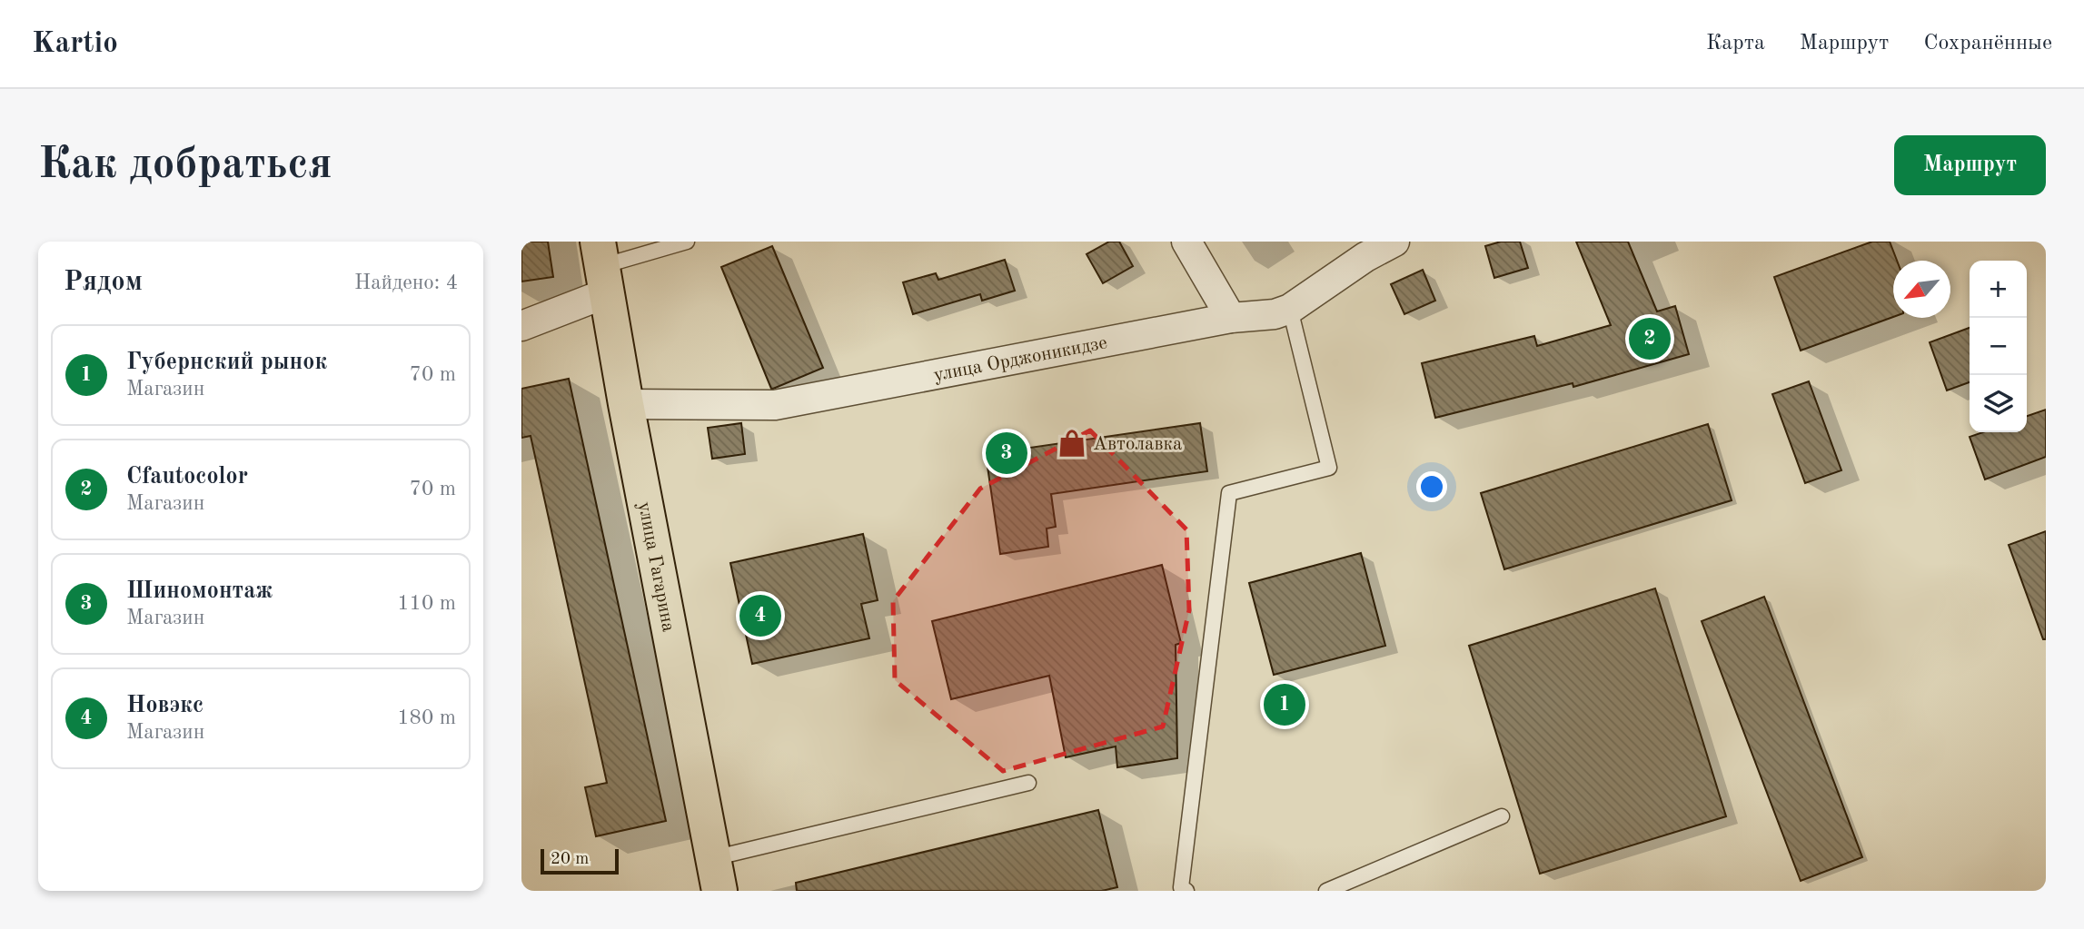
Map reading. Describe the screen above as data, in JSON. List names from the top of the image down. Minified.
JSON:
{"streets":{"main road":["улица Гагарина"],"street":["улица Орджоникидзе"]},"crossings":[["улица Орджоникидзе","улица Гагарина"]],"places":{"shop":["Автолавка"]},"scale_bar":"20 m","north":"bottom left","page":{"header":"Kartio","nav":["Карта","Маршрут","Сохранённые"],"buttons":"Маршрут","title":"Как добраться","heading":["Рядом","Найдено: 4"],"map_buttons":["+","−"],"pins":["2","3","4","1"],"list":[{"mark":"1","name":"Губернский рынок","note":"Магазин","value":"70 m"},{"mark":"2","name":"Cfautocolor","note":"Магазин","value":"70 m"},{"mark":"3","name":"Шиномонтаж","note":"Магазин","value":"110 m"},{"mark":"4","name":"Новэкс","note":"Магазин","value":"180 m"}],"scale":"20 m"}}
